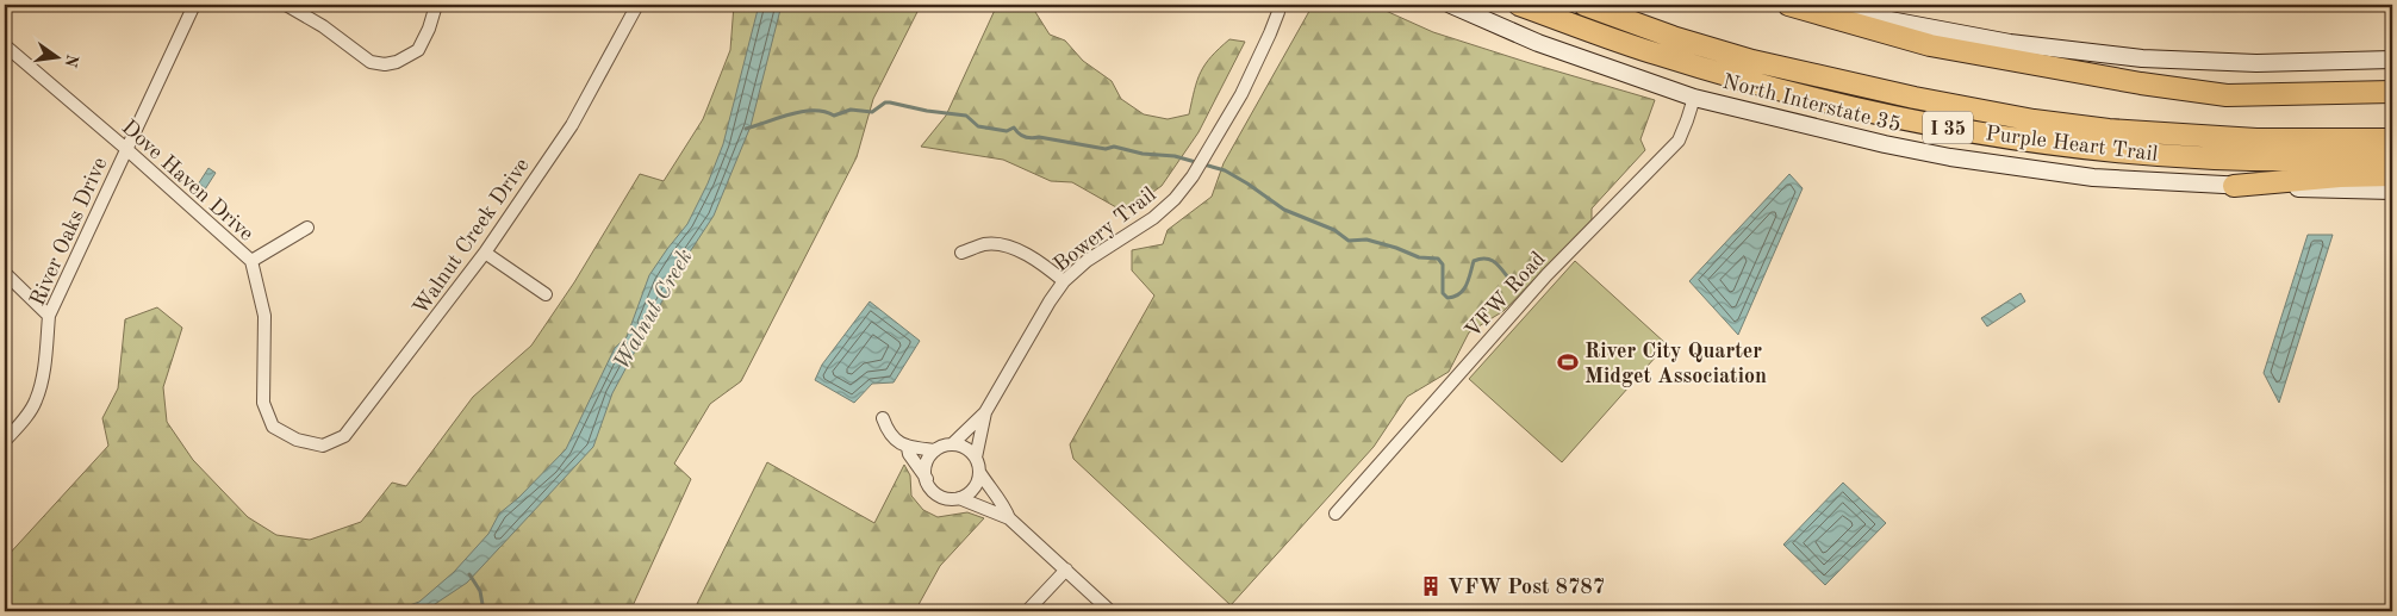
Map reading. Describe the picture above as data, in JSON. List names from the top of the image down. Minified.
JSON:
{"streets":{"highway":["I 35","Purple Heart Trail"],"main road":["North Interstate 35"],"street":["Dove Haven Drive","Bowery Trail","River Oaks Drive","Walnut Creek Drive","VFW Road"]},"crossings":[["North Interstate 35","VFW Road"],["Dove Haven Drive","River Oaks Drive"],["Dove Haven Drive","Walnut Creek Drive"]],"water":["Walnut Creek"],"places":{"sports":["River City Quarter Midget Association"],"building":["VFW Post 8787"]},"north":"right"}
